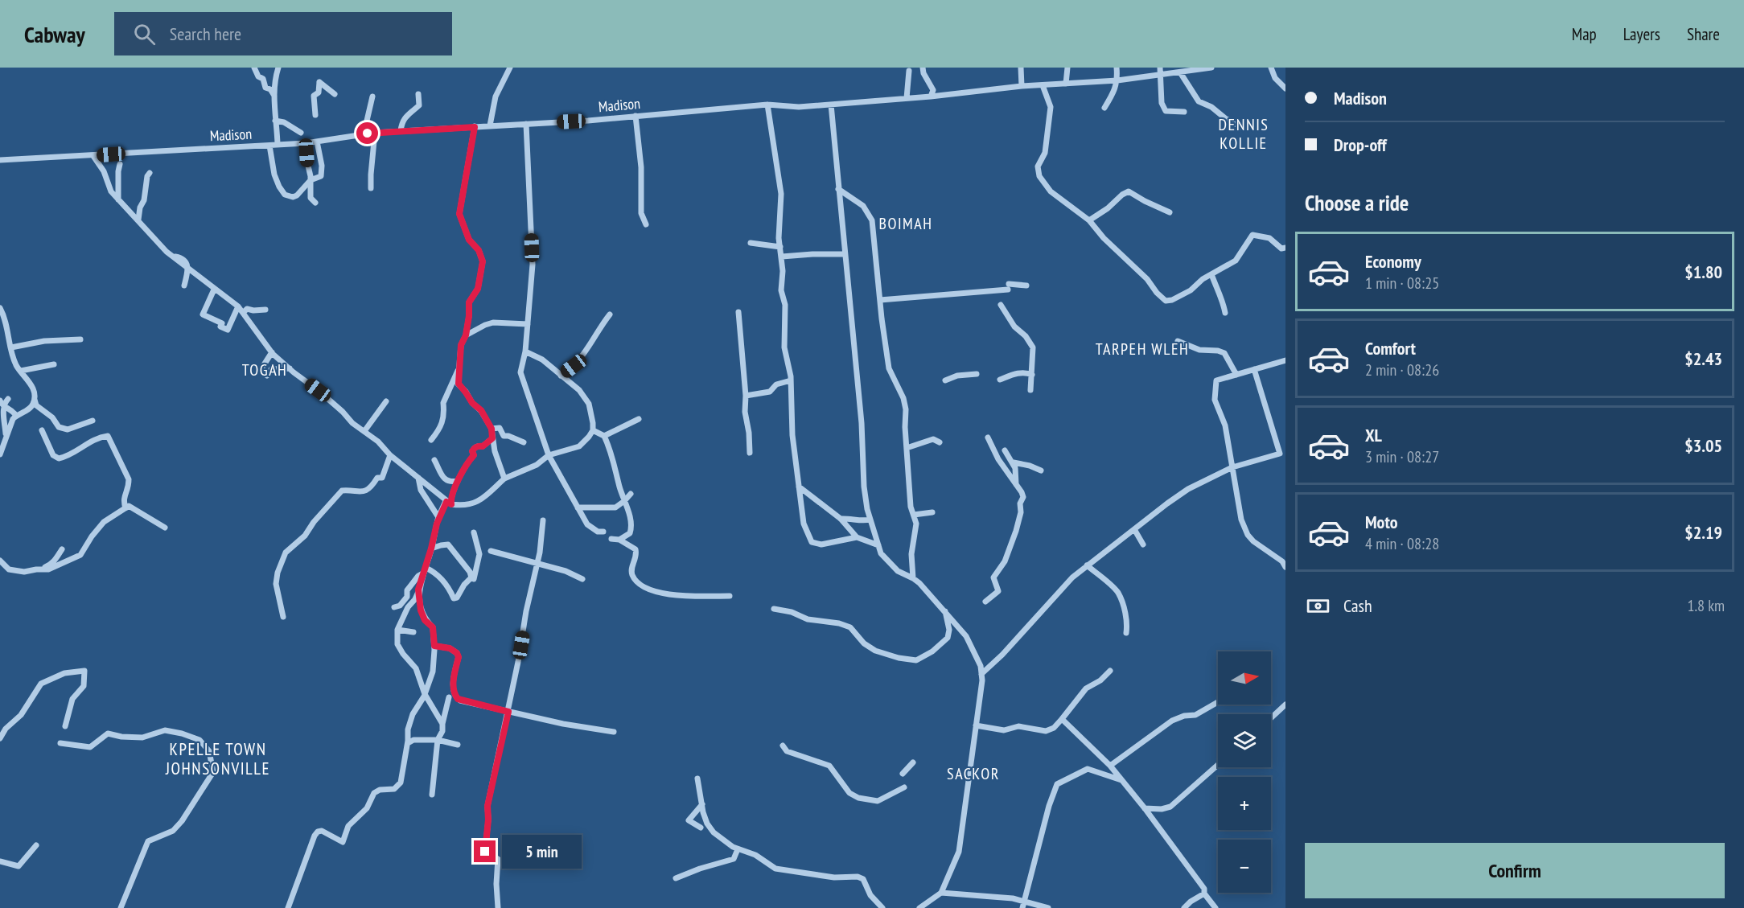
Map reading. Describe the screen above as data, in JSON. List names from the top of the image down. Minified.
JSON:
{"streets":{"street":["Madison"]},"districts":["DENNIS KOLLIE","BOIMAH","TARPEH WLEH","TOGAH","KPELLE TOWN JOHNSONVILLE","SACKOR"],"north":"right","page":{"header":"Cabway","search":"Search here","nav":["Map","Layers","Share"],"banner":["Madison","Drop-off"],"heading":"Choose a ride","list":[{"name":"Economy","note":"1 min · 08:25","value":"$1.80"},{"name":"Comfort","note":"2 min · 08:26","value":"$2.43"},{"name":"XL","note":"3 min · 08:27","value":"$3.05"},{"name":"Moto","note":"4 min · 08:28","value":"$2.19"}],"pay":["Cash","1.8 km"],"map_buttons":["+","−"],"buttons":"Confirm","bubble":"5 min"}}
